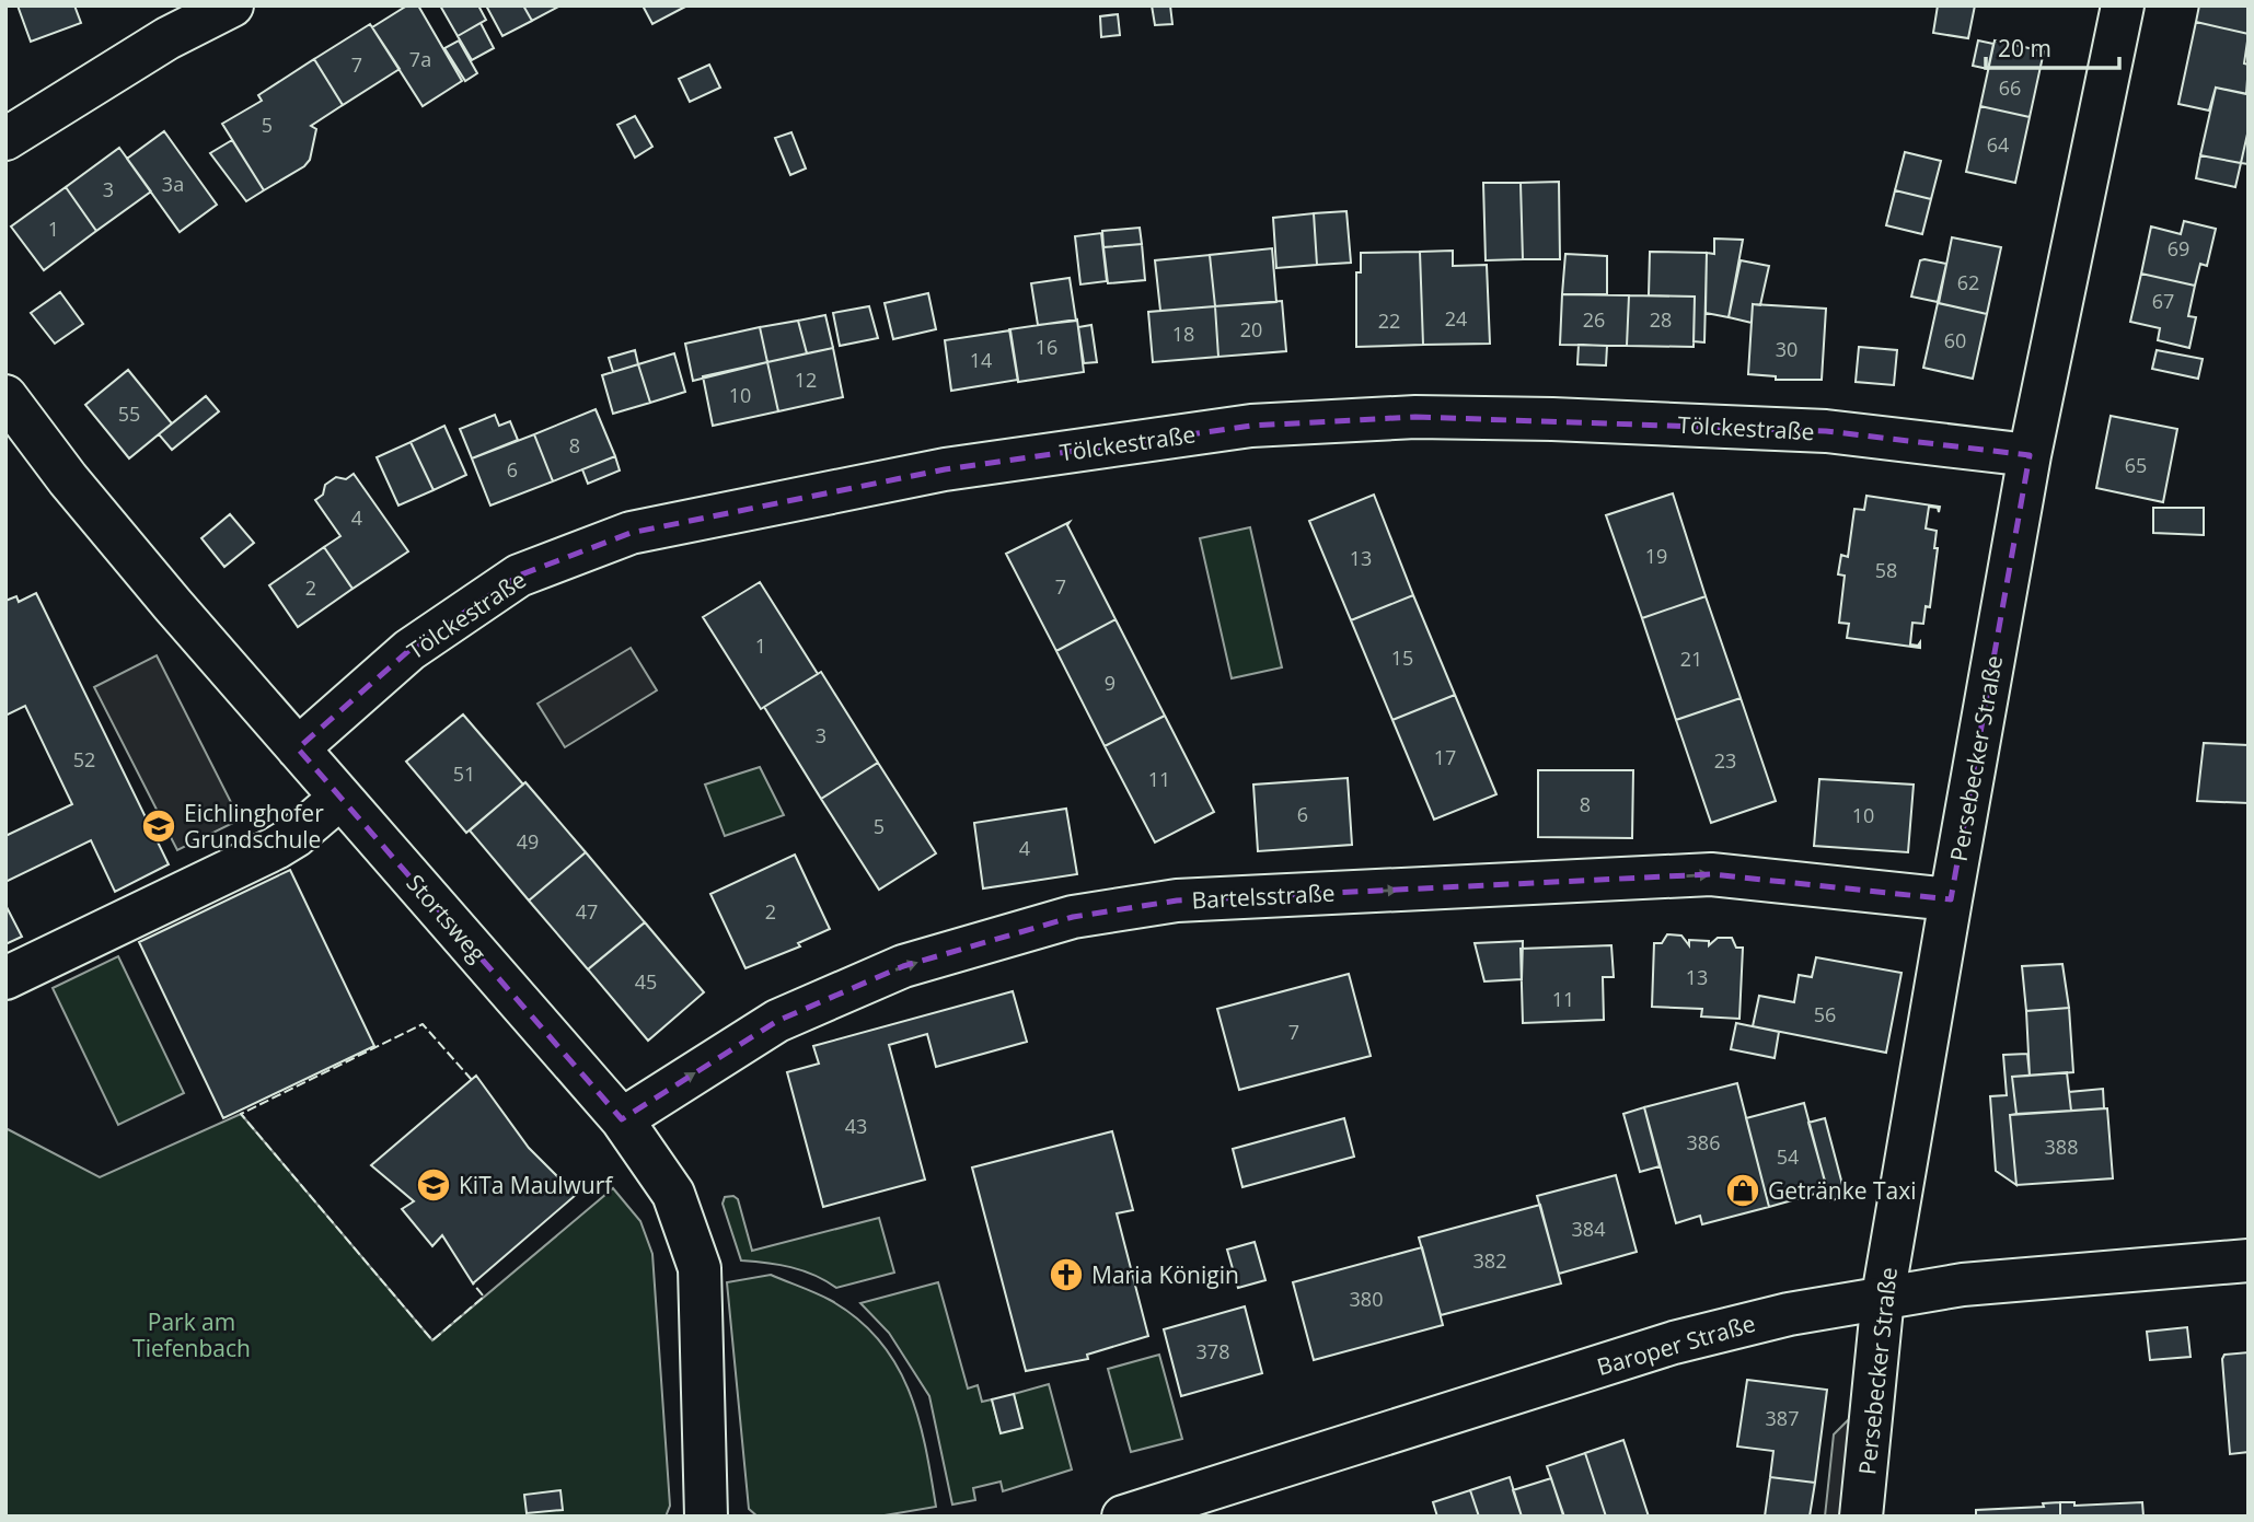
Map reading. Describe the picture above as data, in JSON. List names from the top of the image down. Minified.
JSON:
{"streets":{"street":["Tölckestraße","Persebecker Straße","Bartelsstraße","Stortsweg","Baroper Straße"]},"crossings":[["Tölckestraße","Persebecker Straße"],["Tölckestraße","Stortsweg"],["Persebecker Straße","Bartelsstraße"],["Persebecker Straße","Baroper Straße"],["Bartelsstraße","Stortsweg"]],"one_way":["Bartelsstraße"],"parks":["Park am Tiefenbach"],"places":{"school or university":["Eichlinghofer Grundschule","KiTa Maulwurf"],"shop":["Getränke Taxi"],"church":["Maria Königin"]},"house_numbers":["7a","7","66","5","64","3a","3","1","69","62","67","24","26","28","22","20","18","60","16","30","14","12","10","55","8","65","6","4","19","13","58","7","2","1","15","21","9","3","17","52","23","51","11","8","6","10","5","49","4","47","2","13","45","11","56","7","43","386","388","54","384","382","380","378","387"],"scale_bar":"20 m"}
